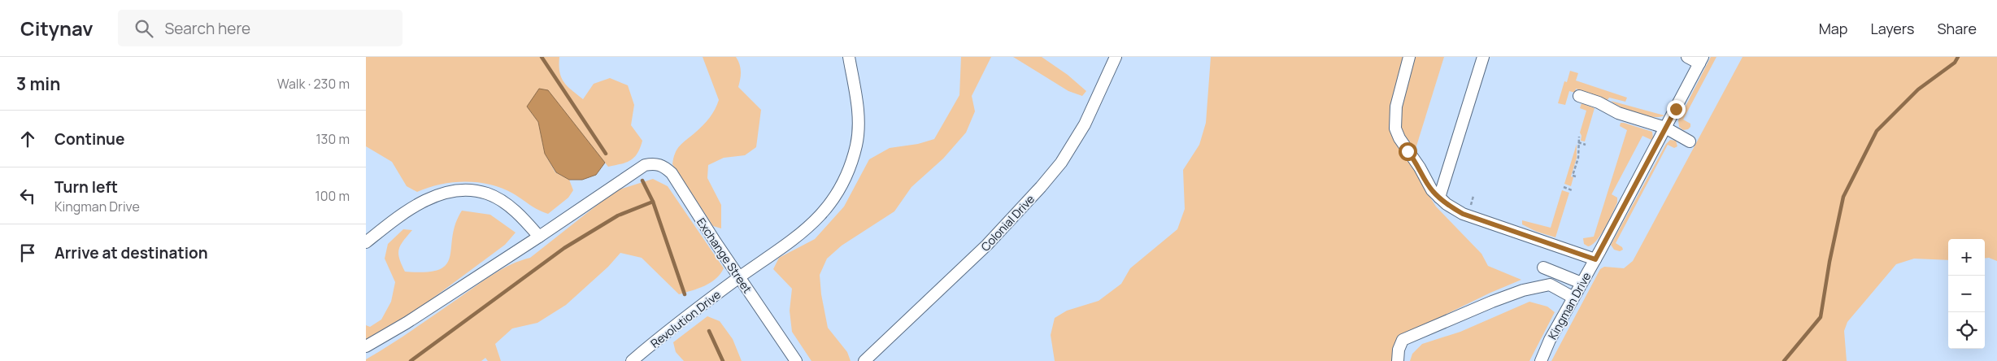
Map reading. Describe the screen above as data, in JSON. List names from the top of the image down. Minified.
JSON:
{"streets":{"street":["Colonial Drive","Exchange Street","Kingman Drive","Revolution Drive"]},"crossings":[["Exchange Street","Revolution Drive"]],"page":{"header":"Citynav","search":"Search here","nav":["Map","Layers","Share"],"heading":["3 min","Walk · 230 m"],"list":[["Continue","130 m"],["Turn left","Kingman Drive","100 m"],"Arrive at destination"],"map_buttons":["+","−"]}}
